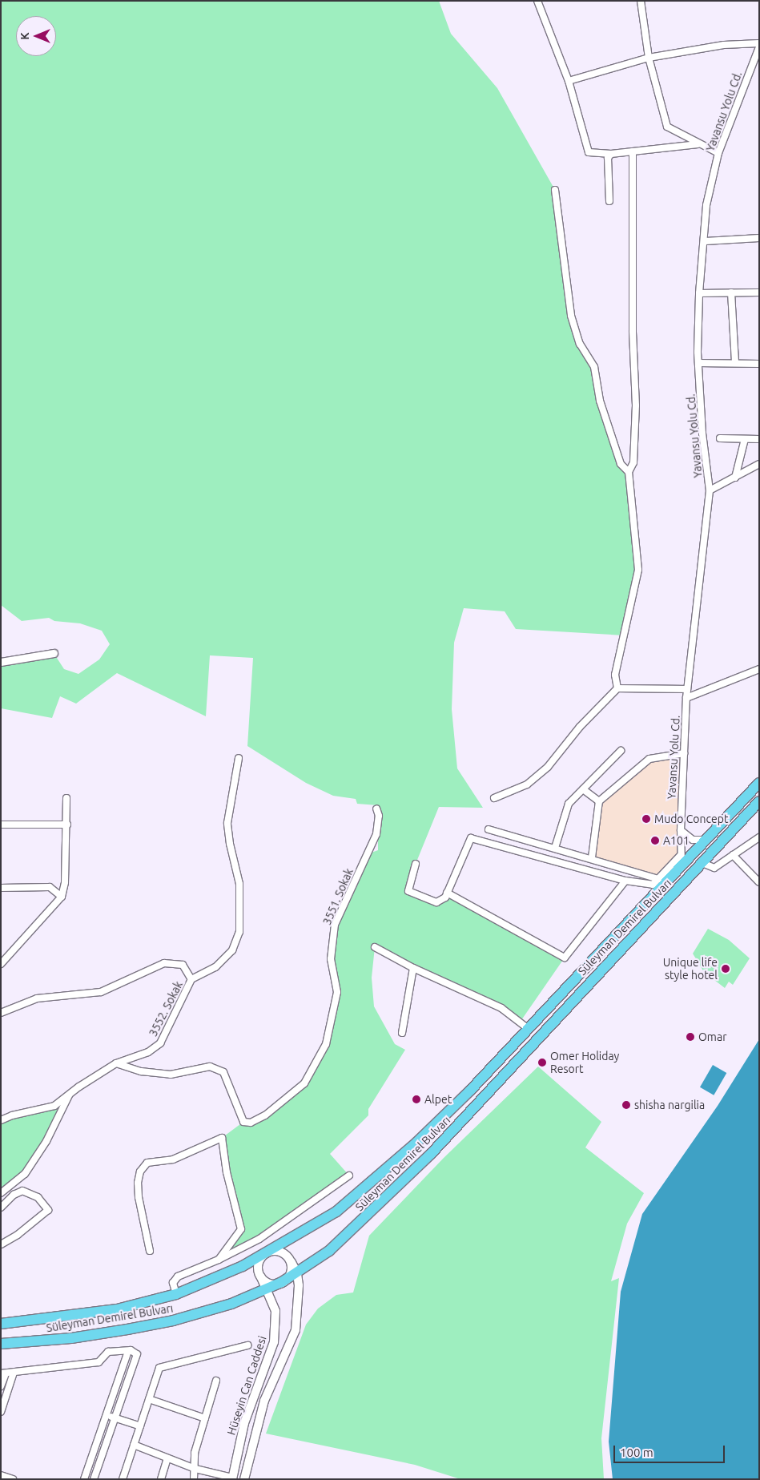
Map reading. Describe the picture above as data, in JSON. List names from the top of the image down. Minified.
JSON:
{"streets":{"highway":["Süleyman Demirel Bulvarı"],"main road":["Hüseyin Can Caddesi"],"street":["Yavansu Yolu Cd.","3551. Sokak","3552. Sokak"]},"crossings":[["Yavansu Yolu Cd.","Süleyman Demirel Bulvarı"],["3551. Sokak","3552. Sokak"],["Süleyman Demirel Bulvarı","Hüseyin Can Caddesi"]],"places":["Mudo Concept","A101","Unique life style hotel","Omar","Omer Holiday Resort","Alpet","shisha nargilia"],"scale_bar":"100 m","north":"left"}
